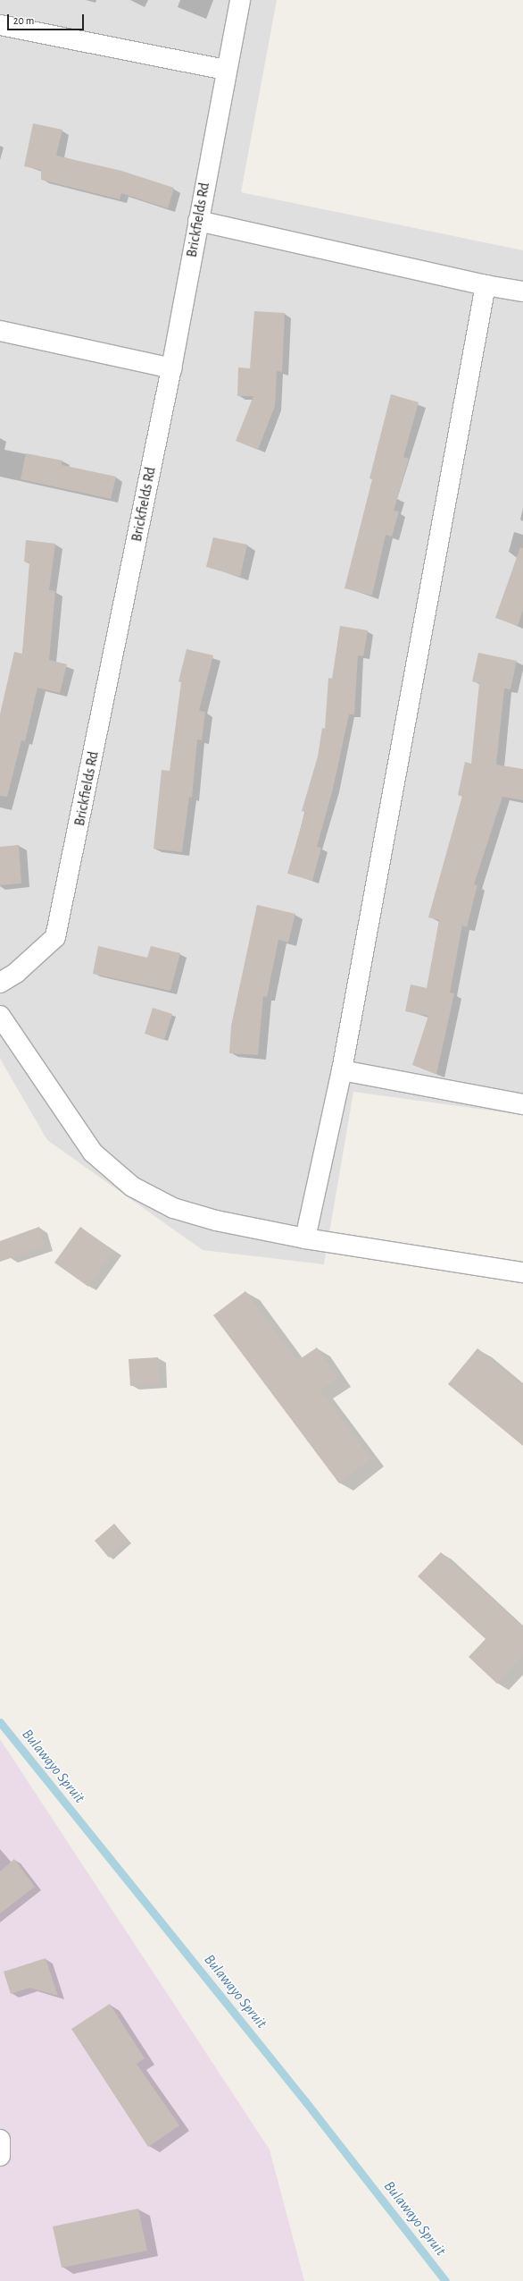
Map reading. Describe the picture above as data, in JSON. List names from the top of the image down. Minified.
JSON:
{"streets":{"street":["Brickfields Rd"]},"water":["Bulawayo Spruit"],"scale_bar":"20 m"}
